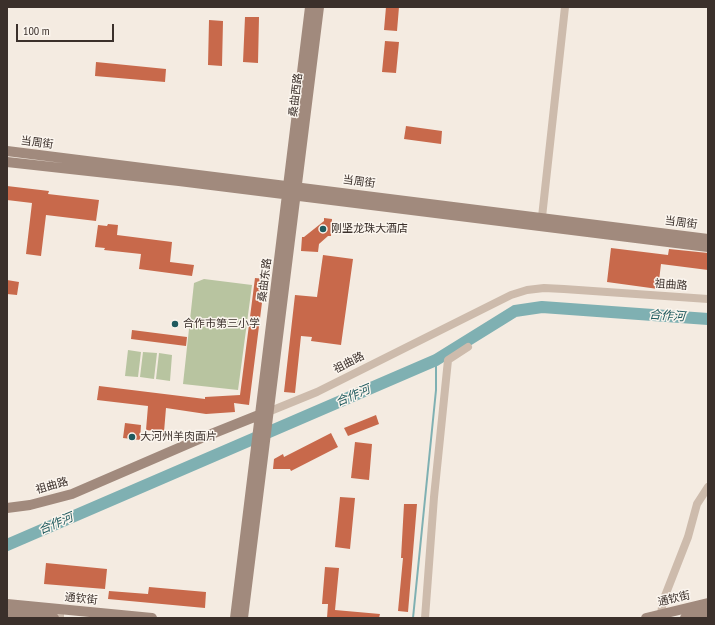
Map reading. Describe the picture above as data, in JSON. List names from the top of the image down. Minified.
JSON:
{"streets":{"main road":["桑曲西路","当周街","桑曲东路","祖曲路","通钦街"]},"crossings":[["桑曲西路","当周街"],["桑曲西路","桑曲东路"],["当周街","桑曲东路"],["桑曲东路","祖曲路"]],"water":["合作河"],"places":["刚坚龙珠大酒店","合作市第三小学","大河州羊肉面片"],"scale_bar":"100 m"}
